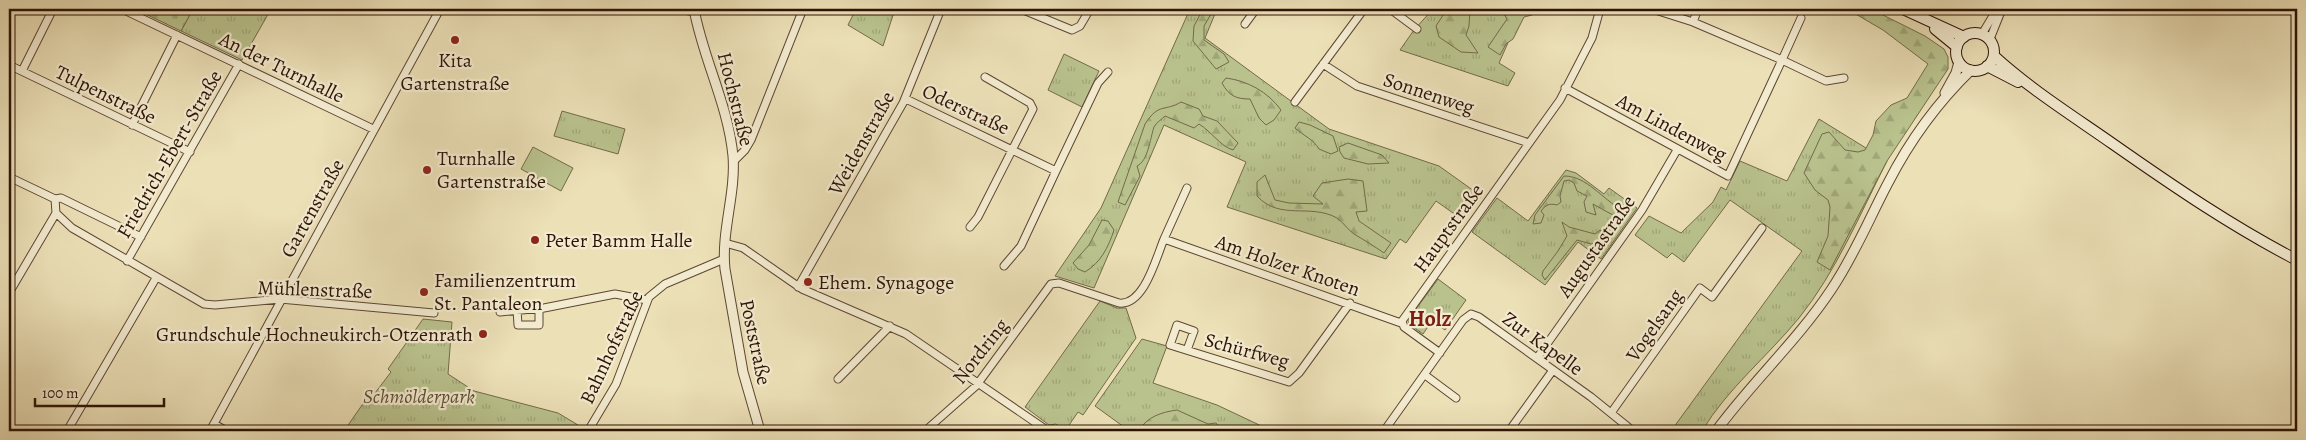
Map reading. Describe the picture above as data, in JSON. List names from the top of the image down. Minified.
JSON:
{"streets":{"street":["An der Turnhalle","Sonnenweg","Tulpenstraße","Hochstraße","Oderstraße","Am Lindenweg","Weidenstraße","Friedrich-Ebert-Straße","Gartenstraße","Hauptstraße","Augustastraße","Am Holzer Knoten","Mühlenstraße","Vogelsang","Poststraße","Zur Kapelle","Bahnhofstraße","Schürfweg","Nordring"]},"crossings":[["An der Turnhalle","Friedrich-Ebert-Straße"],["An der Turnhalle","Gartenstraße"],["Sonnenweg","Hauptstraße"],["Tulpenstraße","Friedrich-Ebert-Straße"],["Hochstraße","Poststraße"],["Hochstraße","Bahnhofstraße"],["Oderstraße","Weidenstraße"],["Am Lindenweg","Hauptstraße"],["Am Lindenweg","Augustastraße"],["Friedrich-Ebert-Straße","Mühlenstraße"],["Gartenstraße","Mühlenstraße"],["Hauptstraße","Am Holzer Knoten"],["Augustastraße","Zur Kapelle"],["Am Holzer Knoten","Schürfweg"],["Am Holzer Knoten","Nordring"],["Vogelsang","Zur Kapelle"],["Poststraße","Bahnhofstraße"]],"districts":["Holz"],"parks":["Schmölderpark"],"places":["Kita Gartenstraße","Turnhalle Gartenstraße","Peter Bamm Halle","Ehem. Synagoge","Familienzentrum St. Pantaleon","Grundschule Hochneukirch-Otzenrath"],"scale_bar":"100 m"}
